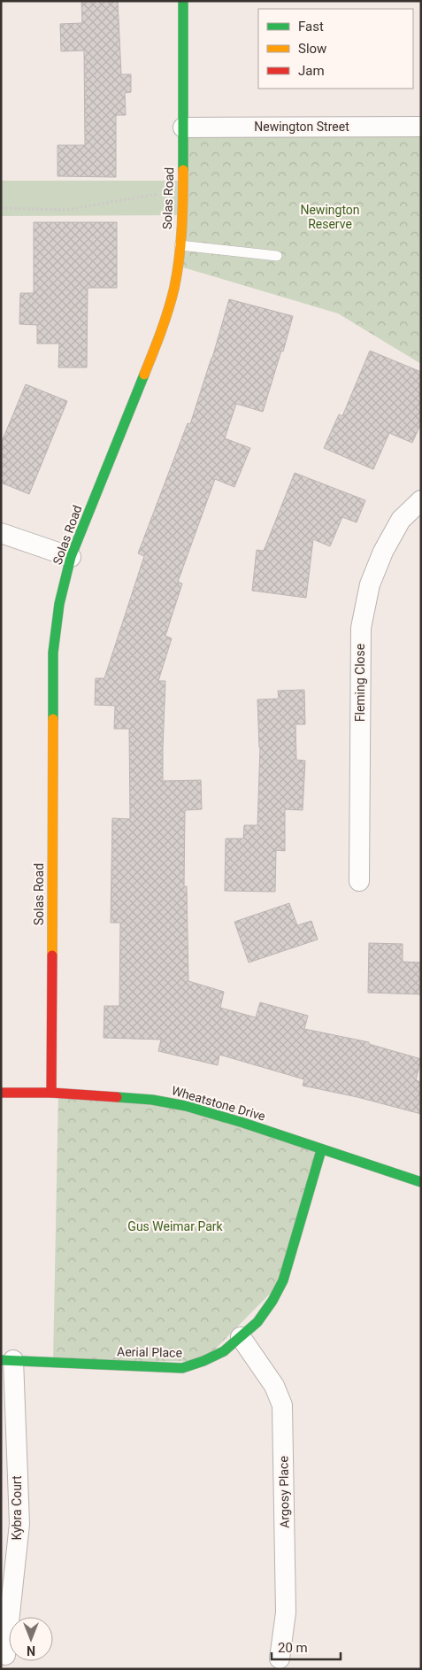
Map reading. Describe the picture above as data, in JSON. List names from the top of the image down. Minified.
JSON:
{"streets":{"street":["Newington Street","Solas Road","Fleming Close","Wheatstone Drive","Aerial Place","Argosy Place","Kybra Court"]},"crossings":[["Newington Street","Solas Road"],["Solas Road","Wheatstone Drive"],["Wheatstone Drive","Aerial Place"],["Aerial Place","Argosy Place"],["Aerial Place","Kybra Court"]],"parks":["Newington Reserve","Gus Weimar Park"],"legend":["Fast","Slow","Jam"],"scale_bar":"20 m","north":"bottom"}
